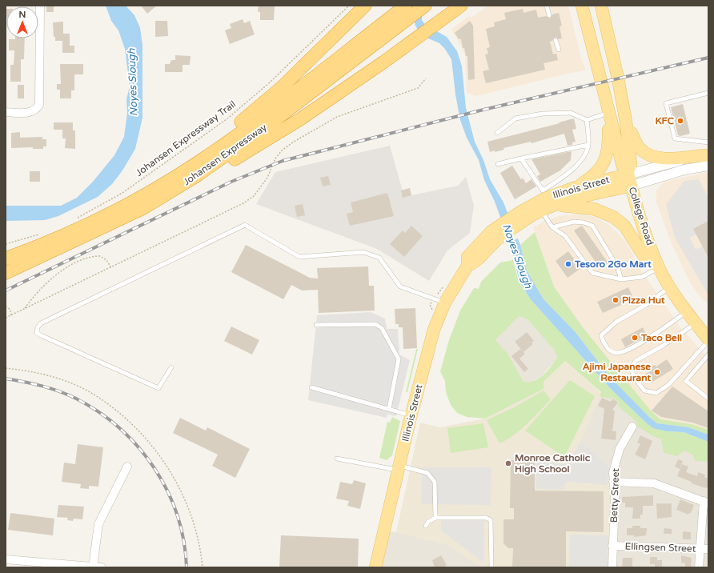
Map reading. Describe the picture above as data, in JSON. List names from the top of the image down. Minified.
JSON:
{"streets":{"highway":["Johansen Expressway"],"main road":["Illinois Street","College Road"],"street":["Betty Street","Ellingsen Street"],"path":["Johansen Expressway Trail"]},"crossings":[["Illinois Street","College Road"],["Betty Street","Ellingsen Street"]],"water":["Noyes Slough"],"places":["KFC","Tesoro 2Go Mart","Pizza Hut","Taco Bell","Ajimi Japanese Restaurant","Monroe Catholic High School"],"north":"top"}
